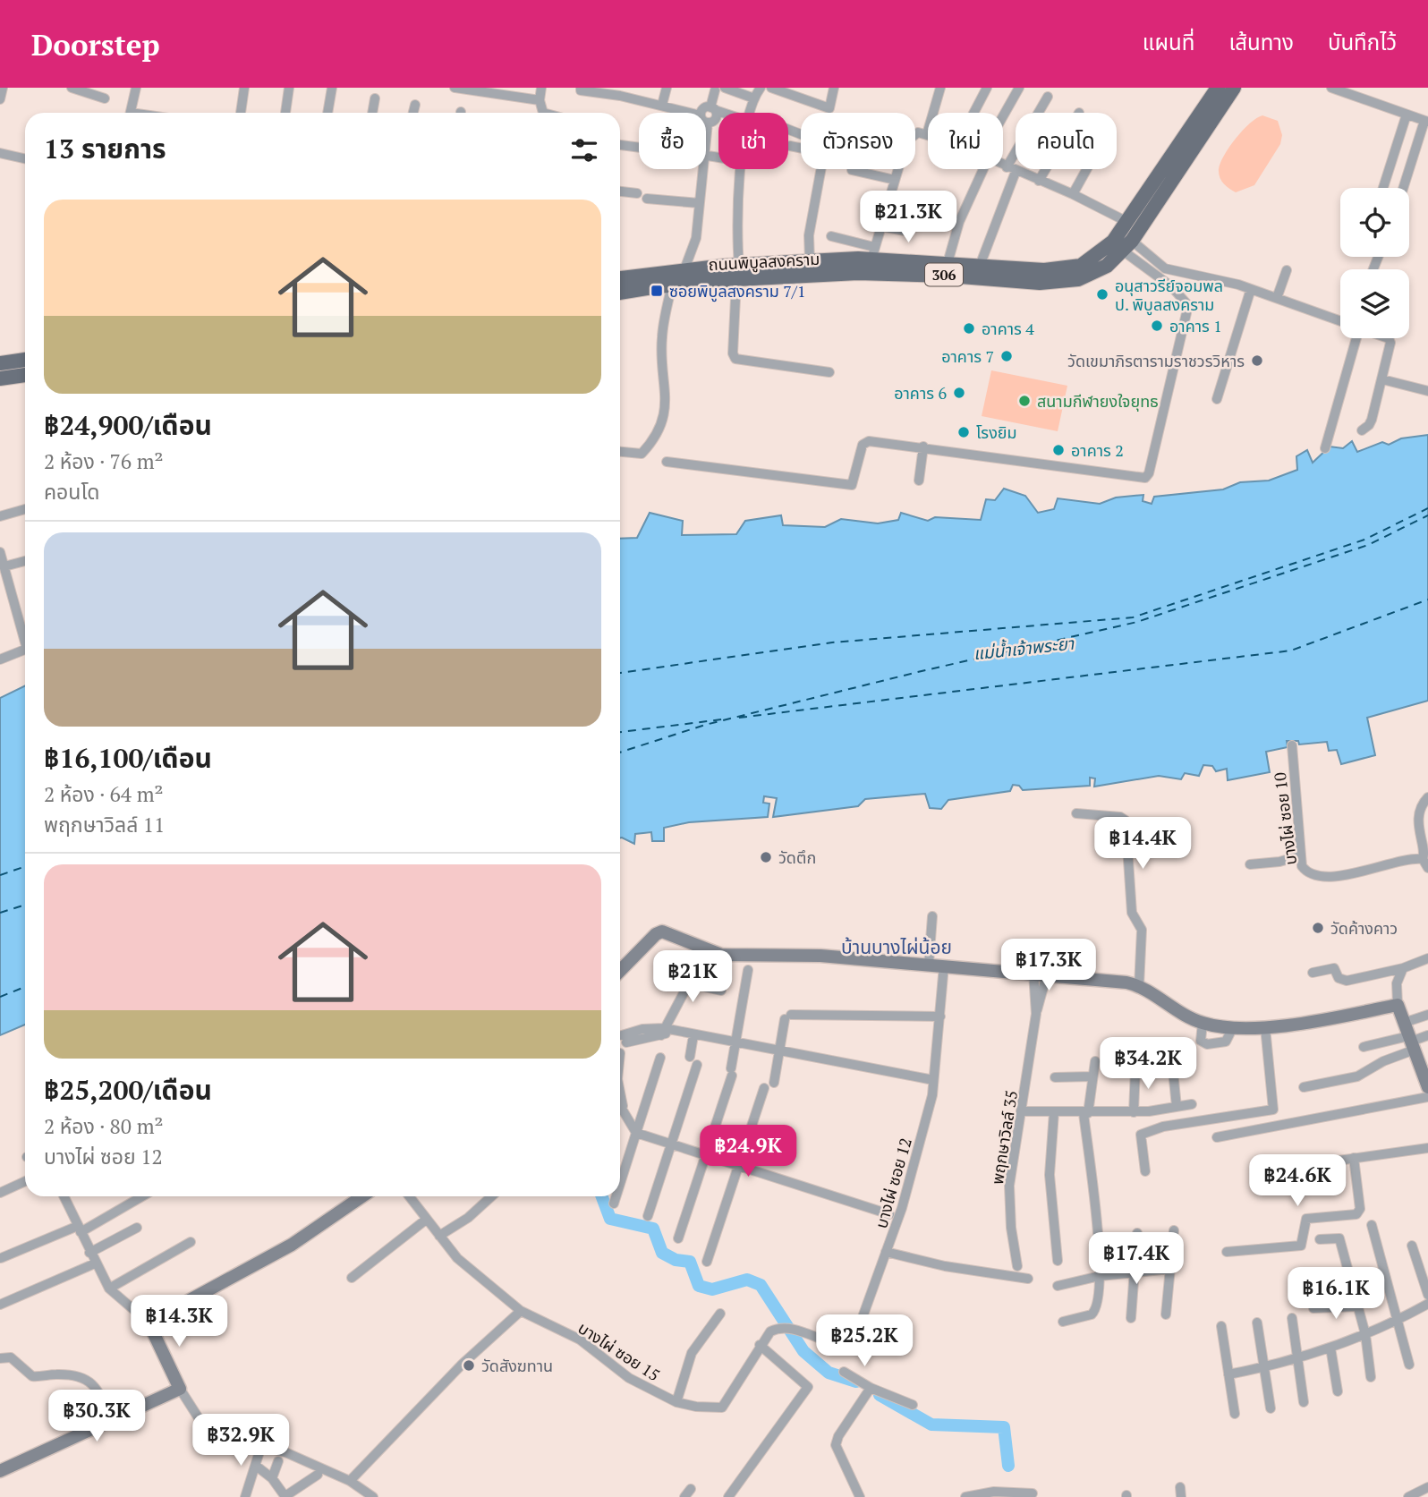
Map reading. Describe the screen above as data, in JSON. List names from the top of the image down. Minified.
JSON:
{"streets":{"main road":["ถนนพิบูลสงคราม","306"],"street":["บางไผ่ ซอย 10","พฤกษาวิลล์ 35","บางไผ่ ซอย 12","บางไผ่ ซอย 15"]},"crossings":[["บางไผ่ ซอย 12","บางไผ่ ซอย 15"]],"districts":["บ้านบางไผ่น้อย"],"water":["แม่น้ำเจ้าพระยา"],"places":{"transit":["ซอยพิบูลสงคราม 7/1"],"other":["อนุสาวรีย์จอมพล ป. พิบูลสงคราม","อาคาร 1","อาคาร 4","อาคาร 7","วัดเขมาภิรตารามราชวรวิหาร","อาคาร 6","สนามกีฬายงใจยุทธ","โรงยิม","อาคาร 2","วัดตึก","วัดค้างคาว","วัดสังฆทาน"]},"page":{"header":"Doorstep","nav":["แผนที่","เส้นทาง","บันทึกไว้"],"chip":["ซื้อ","เช่า","ตัวกรอง","ใหม่","คอนโด"],"heading":"13 รายการ","list":[{"name":"฿24,900/เดือน","note":"2 ห้อง · 76 m² · คอนโด"},{"name":"฿16,100/เดือน","note":"2 ห้อง · 64 m² · พฤกษาวิลล์ 11"},{"name":"฿25,200/เดือน","note":"2 ห้อง · 80 m² · บางไผ่ ซอย 12"}],"price":["฿21.3K","฿14.4K","฿17.3K","฿21K","฿34.2K","฿24.9K","฿24.6K","฿17.4K","฿16.1K","฿14.3K","฿25.2K","฿30.3K","฿32.9K"]}}
